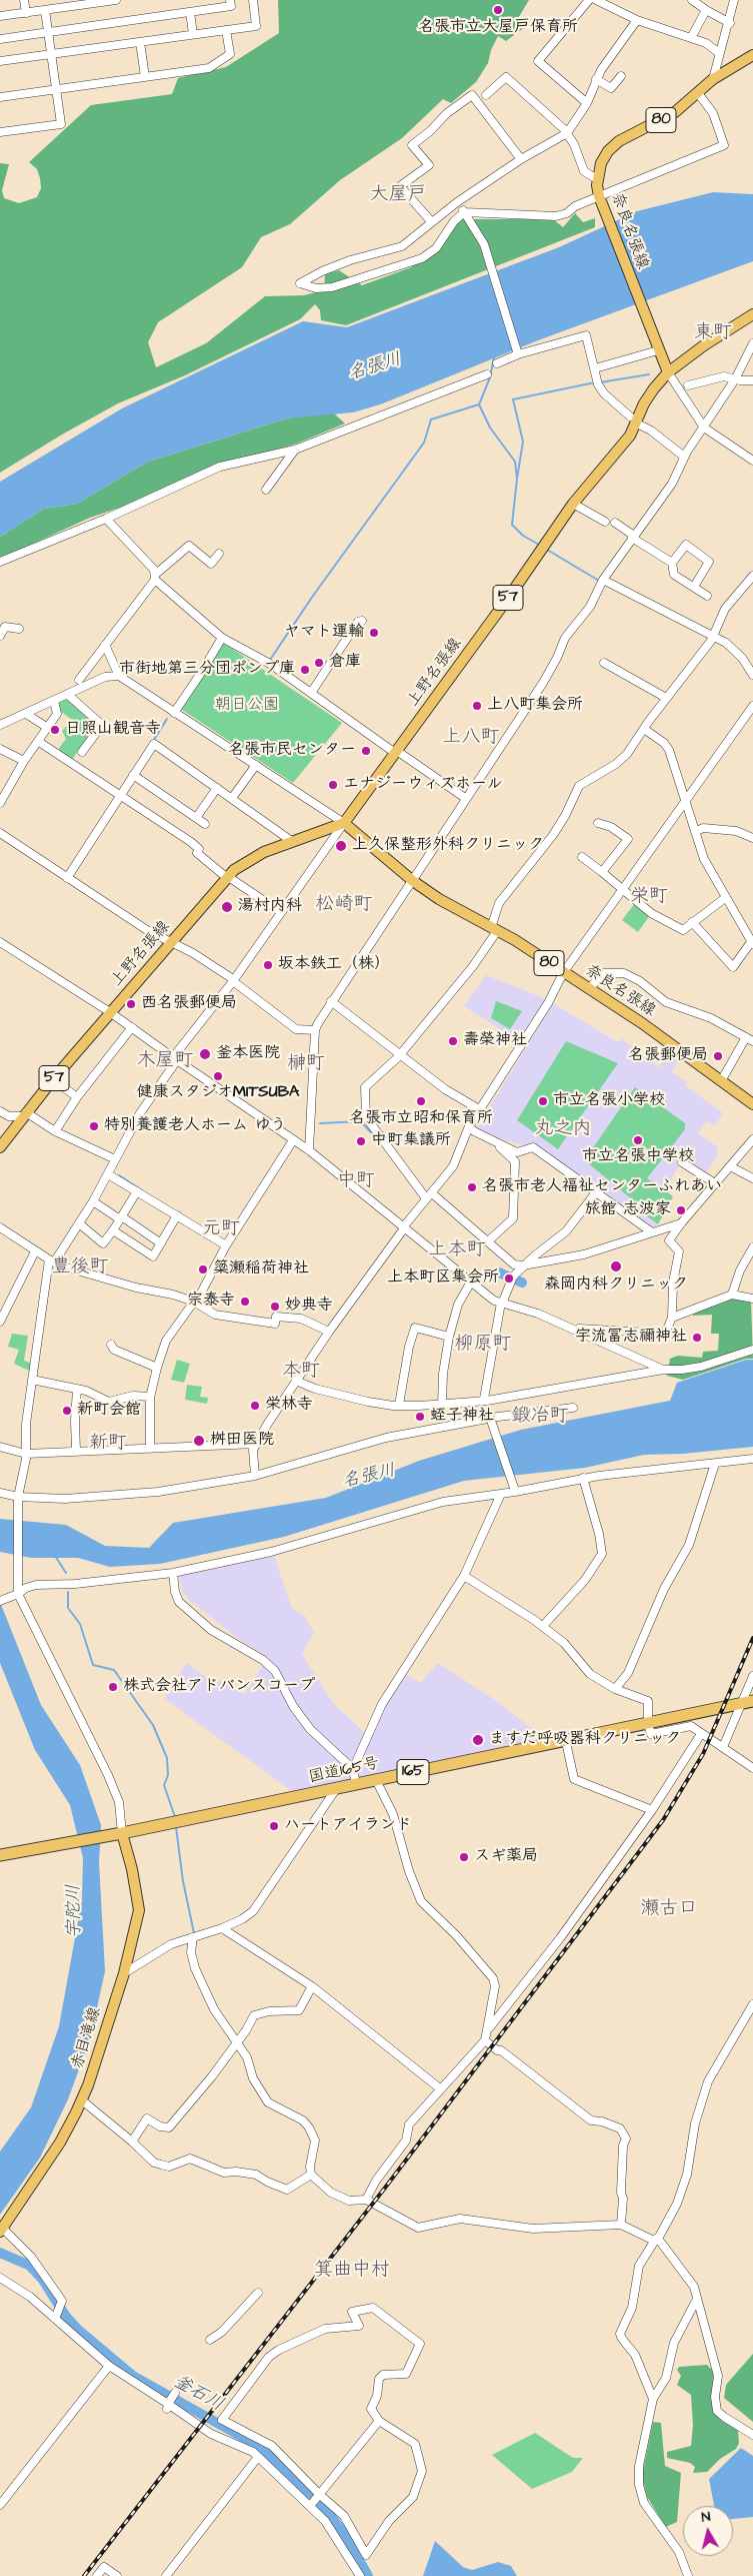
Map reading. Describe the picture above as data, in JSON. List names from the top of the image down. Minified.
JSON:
{"streets":{"highway":["国道165号","165"],"main road":["80","奈良名張線","57","上野名張線","赤目滝線"]},"crossings":[["奈良名張線","上野名張線"],["57","上野名張線"],["国道165号","赤目滝線"]],"districts":["大屋戸","東町","上八町","栄町","松崎町","木屋町","榊町","丸之内","中町","元町","上本町","豊後町","柳原町","本町","鍛冶町","新町","瀬古口","箕曲中村"],"water":["名張川","宇陀川","釜石川"],"parks":["朝日公園"],"places":["名張市立大屋戸保育所","ヤマト運輸","倉庫","市街地第三分団ポンプ庫","上八町集会所","日照山観音寺","名張市民センター","エナジーウィズホール","上久保整形外科クリニック","湯村内科","坂本鉄工（株）","西名張郵便局","壽榮神社","釜本医院","名張郵便局","健康スタジオMITSUBA","名張市立昭和保育所","市立名張小学校","特別養護老人ホーム ゆう","市立名張中学校","中町集議所","名張市老人福祉センターふれあい","旅館 志波家","森岡内科クリニック","簗瀬稲荷神社","上本町区集会所","宗泰寺","妙典寺","宇流冨志禰神社","栄林寺","新町会館","蛭子神社","桝田医院","株式会社アドバンスコープ","ますだ呼吸器科クリニック","ハートアイランド","スギ薬局"],"north":"top"}
